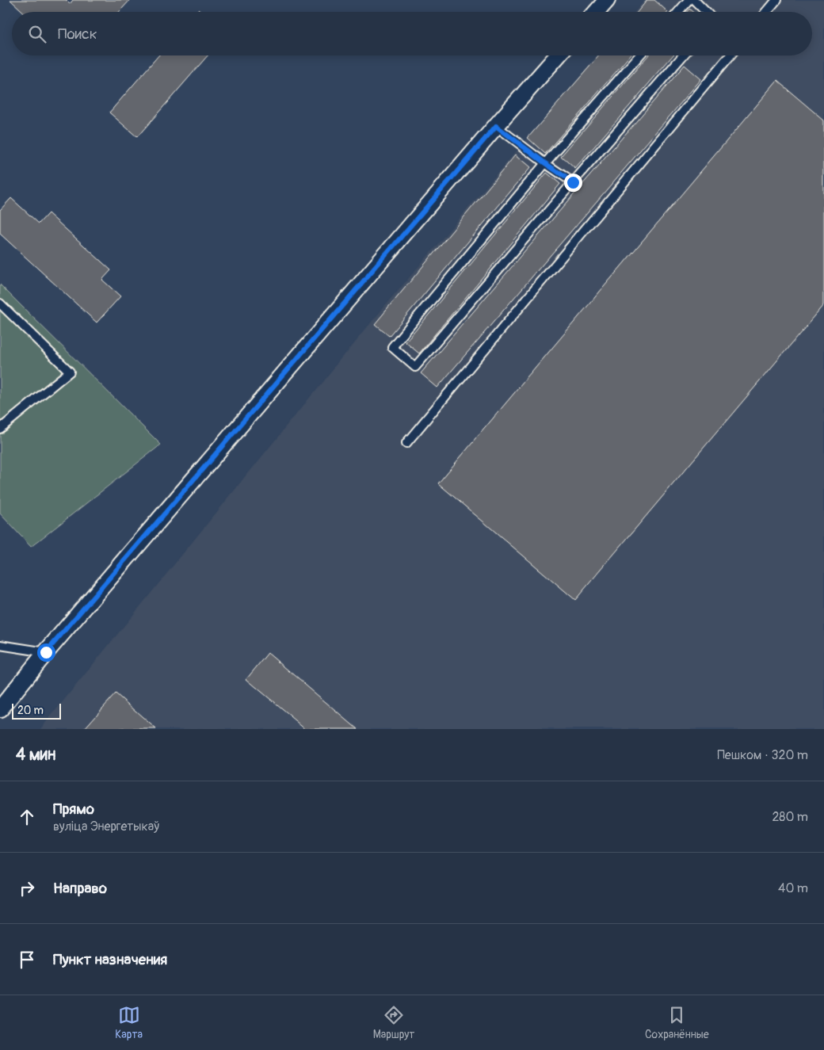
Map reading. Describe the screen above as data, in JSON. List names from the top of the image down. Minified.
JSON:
{"scale_bar":"20 m","page":{"search":"Поиск","scale":"20 m","heading":["4 мин","Пешком · 320 m"],"list":[["Прямо","вуліца Энергетыкаў","280 m"],["Направо","40 m"],"Пункт назначения"],"nav":["Карта","Маршрут","Сохранённые"]}}
